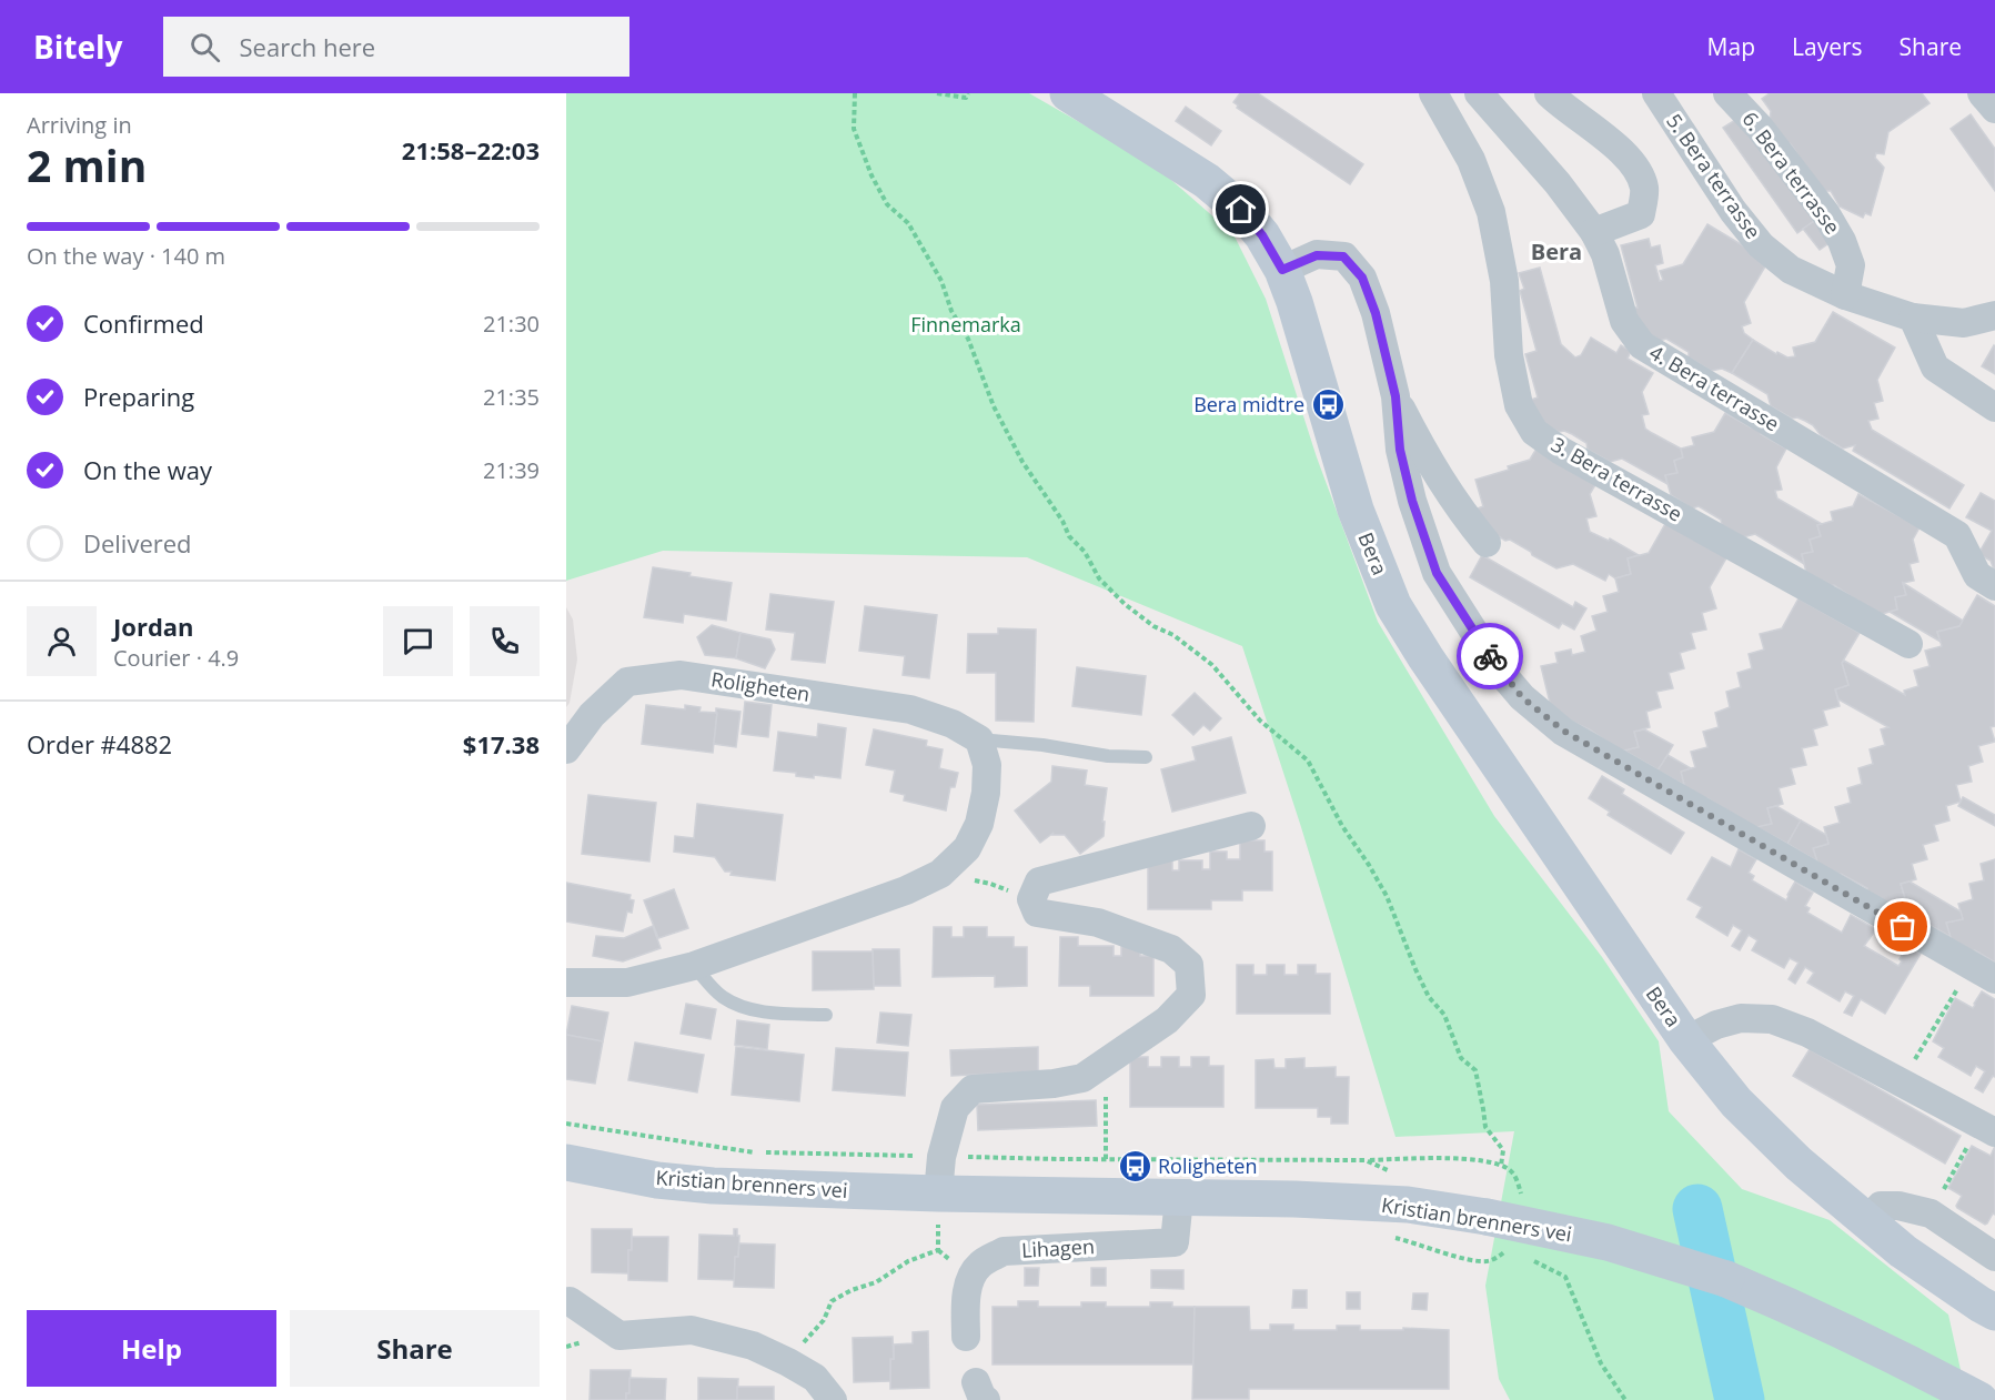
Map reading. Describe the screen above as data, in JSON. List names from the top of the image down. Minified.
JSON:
{"streets":{"street":["6. Bera terrasse","5. Bera terrasse","4. Bera terrasse","3. Bera terrasse","Bera","Roligheten","Kristian brenners vei","Lihagen"]},"crossings":[["6. Bera terrasse","5. Bera terrasse"],["Kristian brenners vei","Lihagen"]],"districts":["Bera"],"parks":["Finnemarka"],"places":{"bus stop":["Bera midtre","Roligheten"]},"page":{"header":"Bitely","search":"Search here","nav":["Map","Layers","Share"],"heading":["2 min","Arriving in","21:58–22:03"],"panel":["Jordan","Courier · 4.9","Order #4882","$17.38"],"bar":"On the way · 140 m","list":[["Confirmed","21:30"],["Preparing","21:35"],["On the way","21:39"],"Delivered"],"buttons":["Help","Share"]}}
